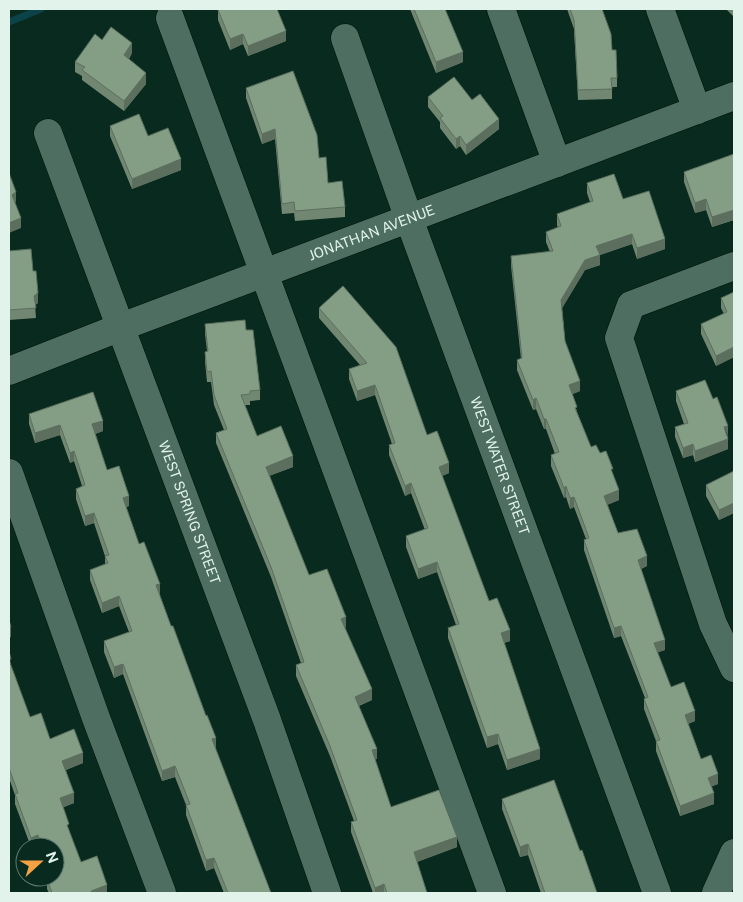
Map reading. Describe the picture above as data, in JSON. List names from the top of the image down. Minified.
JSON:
{"streets":{"street":["JONATHAN AVENUE","WEST WATER STREET","WEST SPRING STREET"]},"crossings":[["JONATHAN AVENUE","WEST WATER STREET"],["JONATHAN AVENUE","WEST SPRING STREET"]],"north":"right"}
